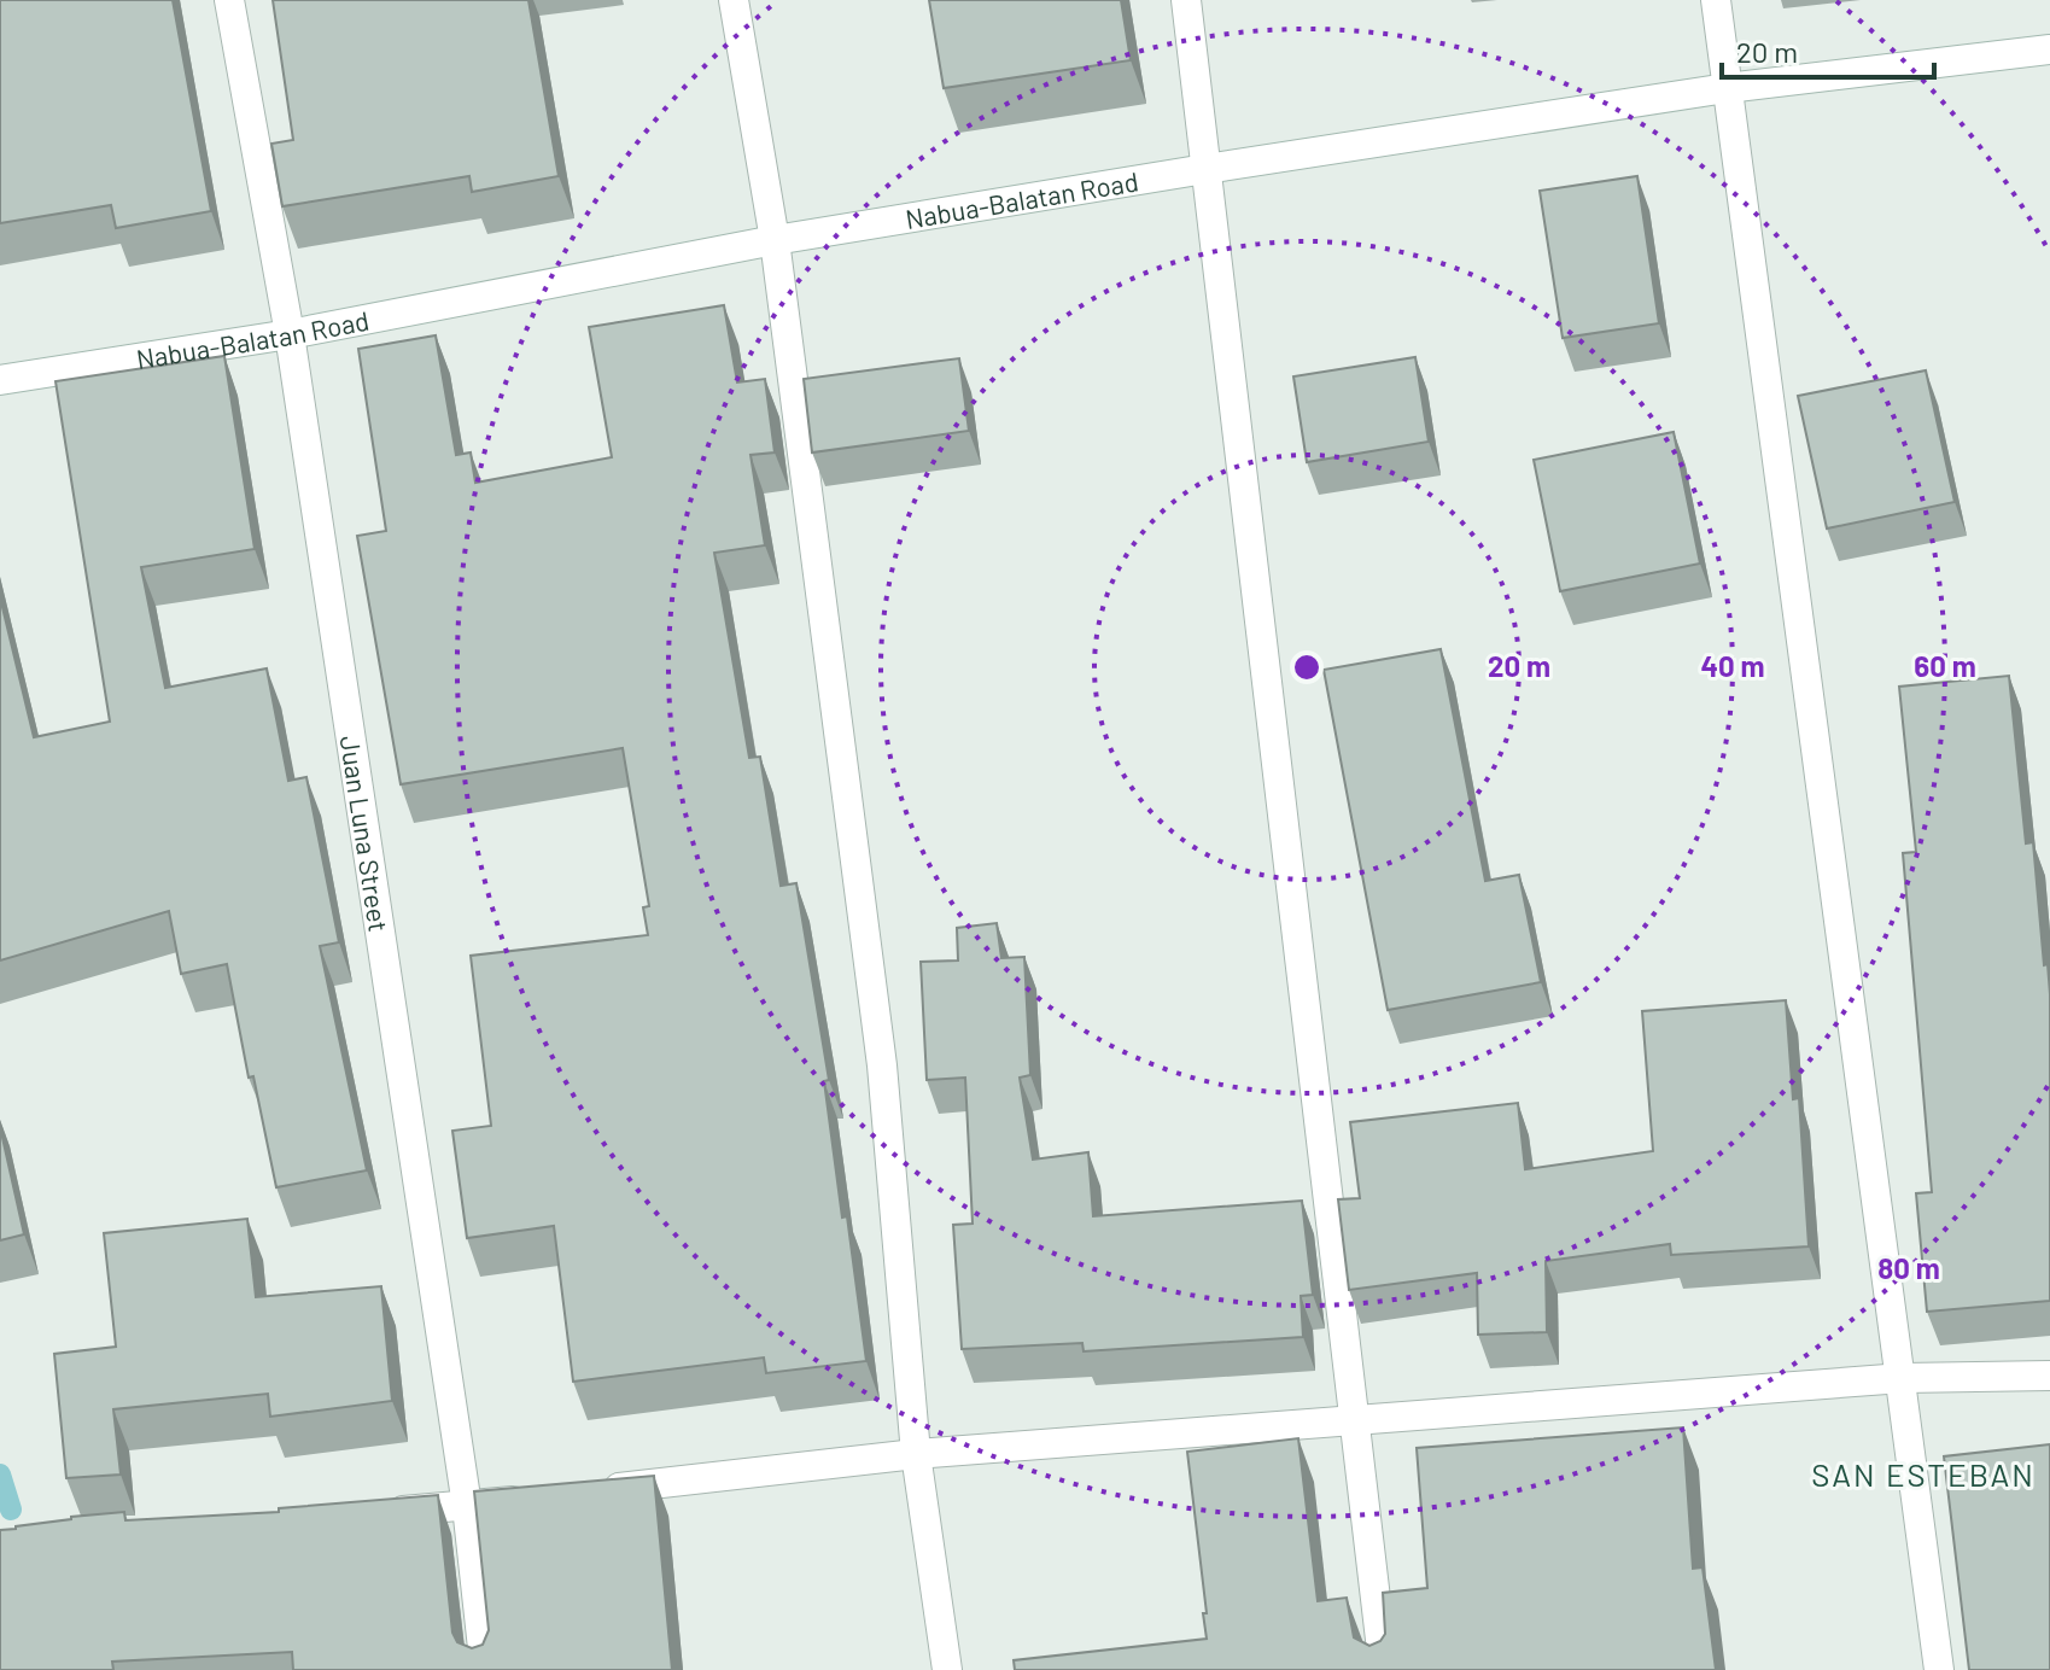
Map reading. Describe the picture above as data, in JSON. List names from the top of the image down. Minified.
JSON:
{"streets":{"street":["Nabua-Balatan Road","Juan Luna Street"]},"crossings":[["Nabua-Balatan Road","Juan Luna Street"]],"districts":["SAN ESTEBAN"],"scale_bar":"20 m","rings":["20 m","40 m","60 m","80 m"]}
